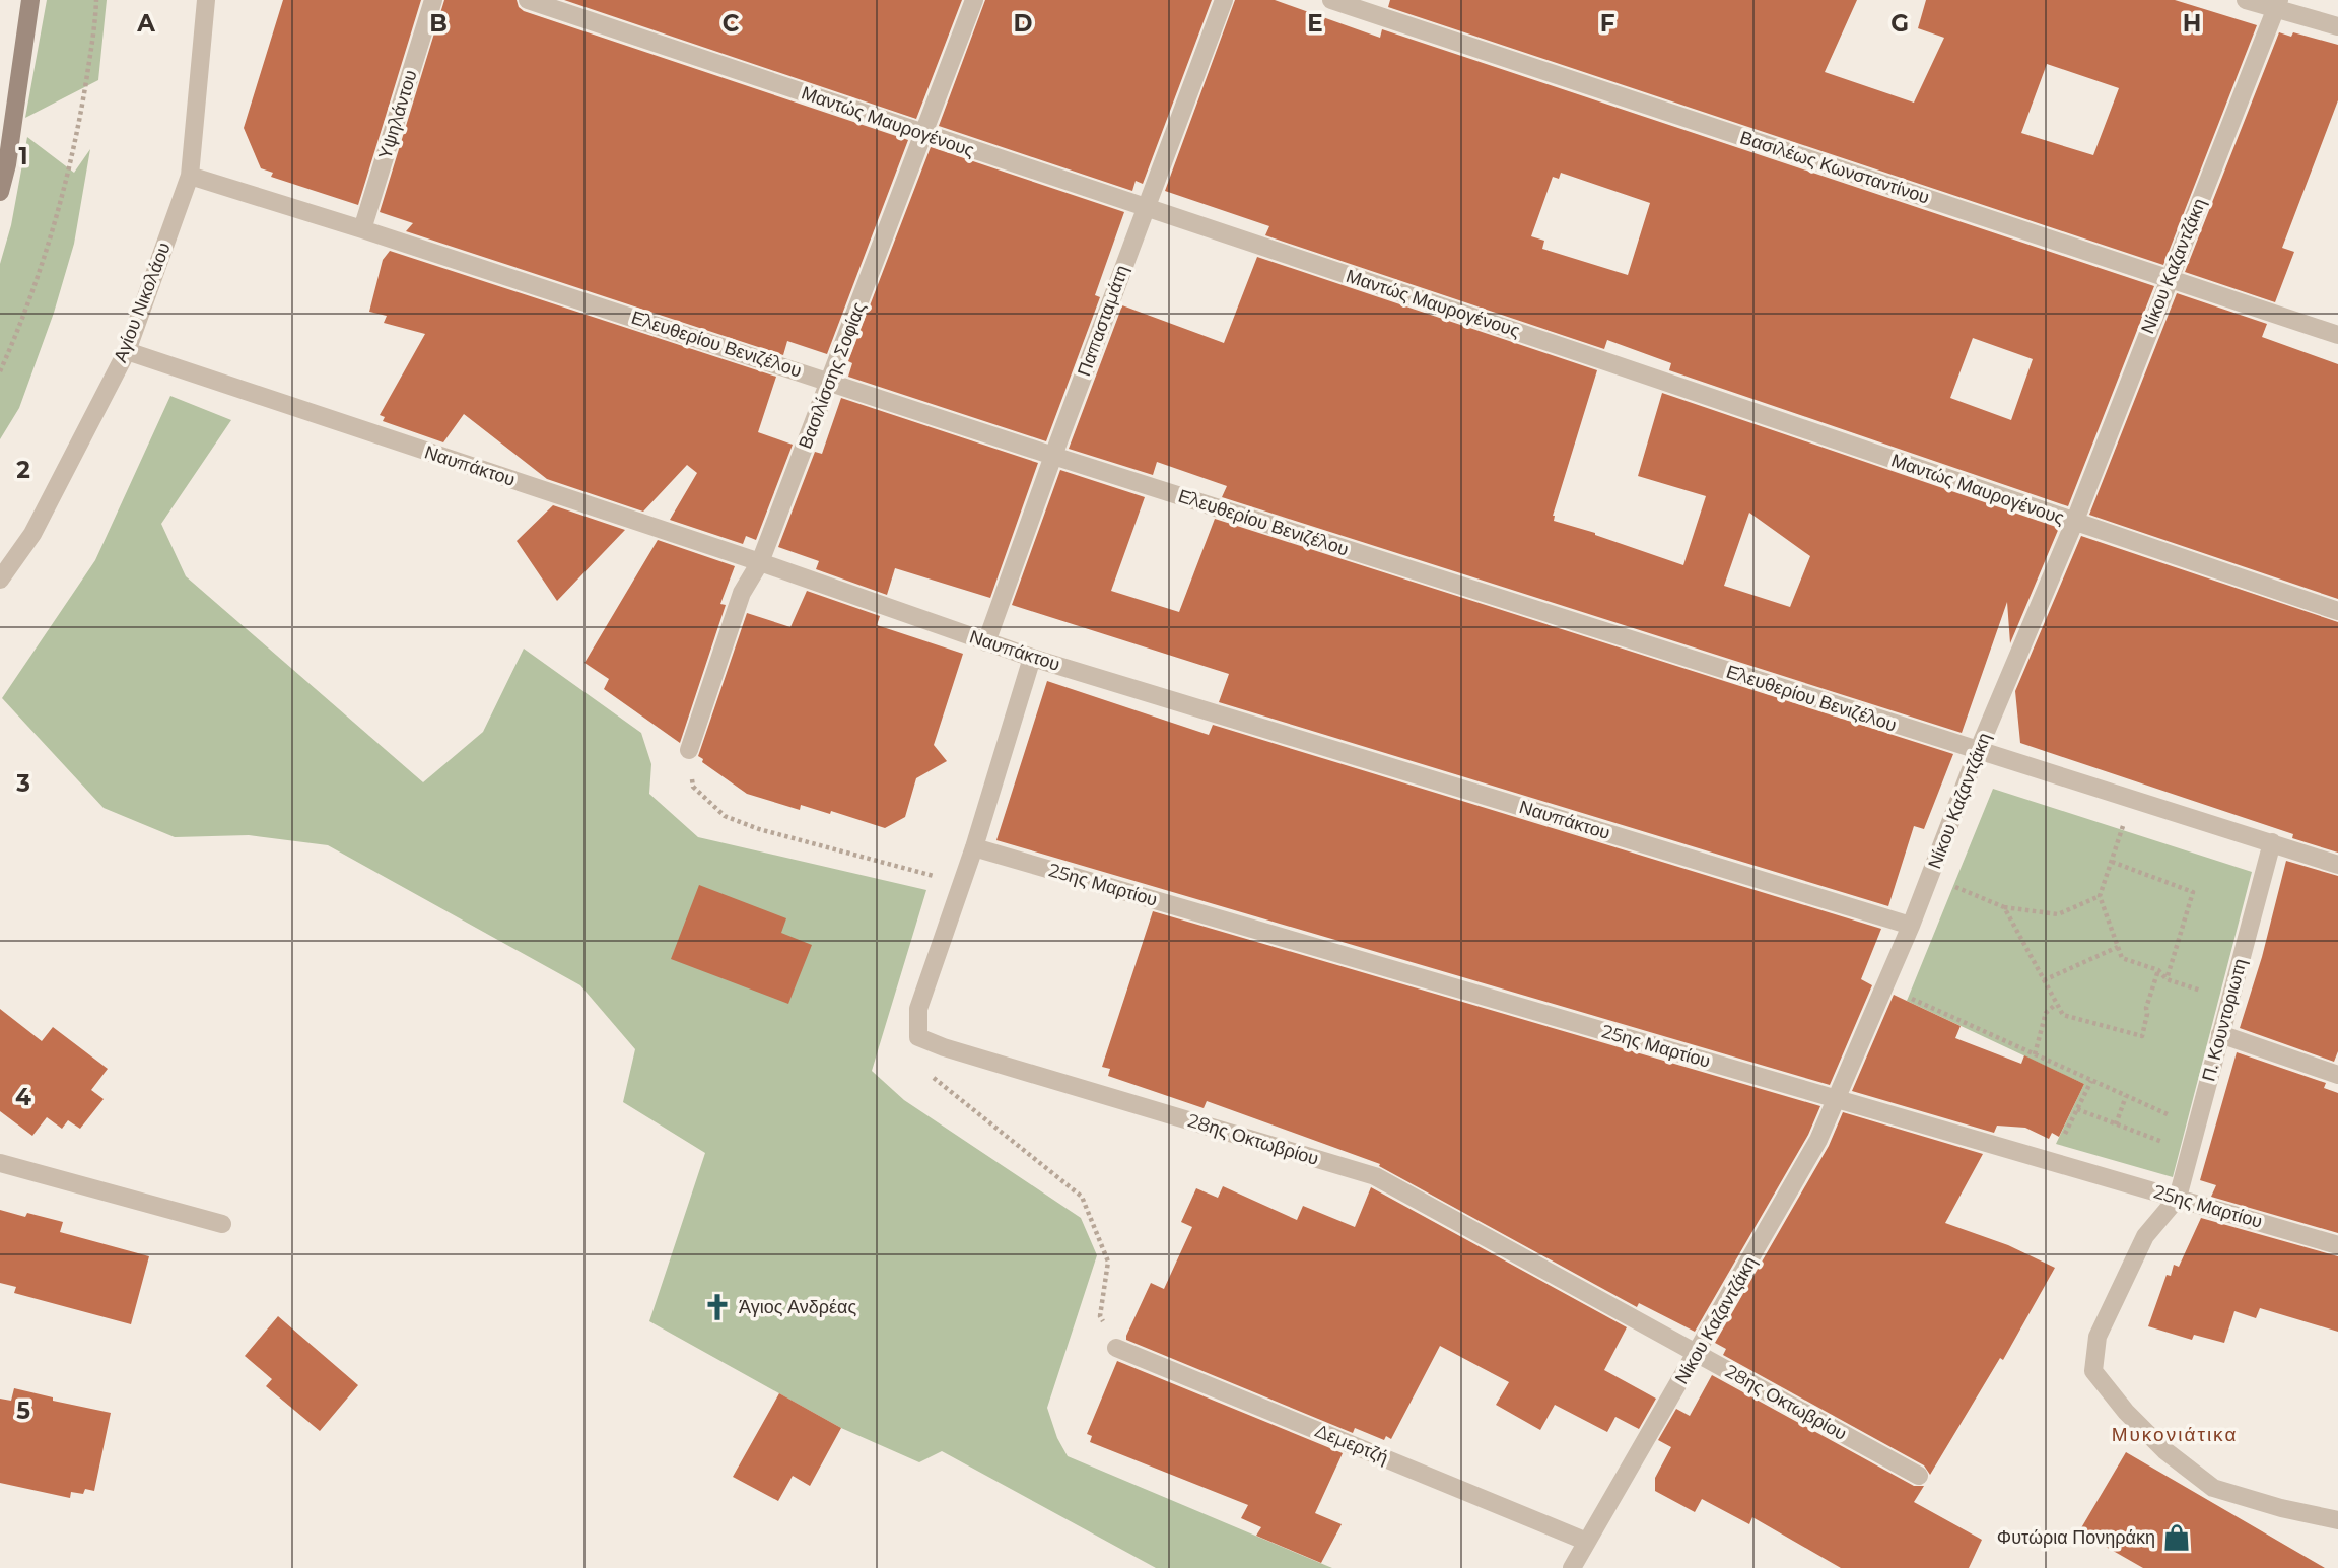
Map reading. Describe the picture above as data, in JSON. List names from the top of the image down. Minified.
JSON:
{"streets":{"street":["Υψηλάντου","Μαντώς Μαυρογένους","Βασιλέως Κωνσταντίνου","Νίκου Καζαντζάκη","Αγίου Νικολάου","Παπασταμάτη","Ελευθερίου Βενιζέλου","Βασιλίσσης Σοφίας","Ναυπάκτου","25ης Μαρτίου","Π. Κουντοριωτη","28ης Οκτωβρίου","Δεμερτζή"]},"crossings":[["Υψηλάντου","Ελευθερίου Βενιζέλου"],["Μαντώς Μαυρογένους","Νίκου Καζαντζάκη"],["Μαντώς Μαυρογένους","Παπασταμάτη"],["Μαντώς Μαυρογένους","Βασιλίσσης Σοφίας"],["Βασιλέως Κωνσταντίνου","Νίκου Καζαντζάκη"],["Νίκου Καζαντζάκη","Ελευθερίου Βενιζέλου"],["Νίκου Καζαντζάκη","Ναυπάκτου"],["Νίκου Καζαντζάκη","25ης Μαρτίου"],["Νίκου Καζαντζάκη","28ης Οκτωβρίου"],["Νίκου Καζαντζάκη","Δεμερτζή"],["Αγίου Νικολάου","Ελευθερίου Βενιζέλου"],["Αγίου Νικολάου","Ναυπάκτου"],["Παπασταμάτη","Ελευθερίου Βενιζέλου"],["Παπασταμάτη","Ναυπάκτου"],["Ελευθερίου Βενιζέλου","Βασιλίσσης Σοφίας"],["Ελευθερίου Βενιζέλου","Π. Κουντοριωτη"],["Βασιλίσσης Σοφίας","Ναυπάκτου"],["25ης Μαρτίου","Π. Κουντοριωτη"]],"districts":["Μυκονιάτικα"],"places":{"church":["Άγιος Ανδρέας"],"shop":["Φυτώρια Πονηράκη"]},"grid":{"columns":["A","B","C","D","E","F","G","H"],"rows":["1","2","3","4","5"]}}
